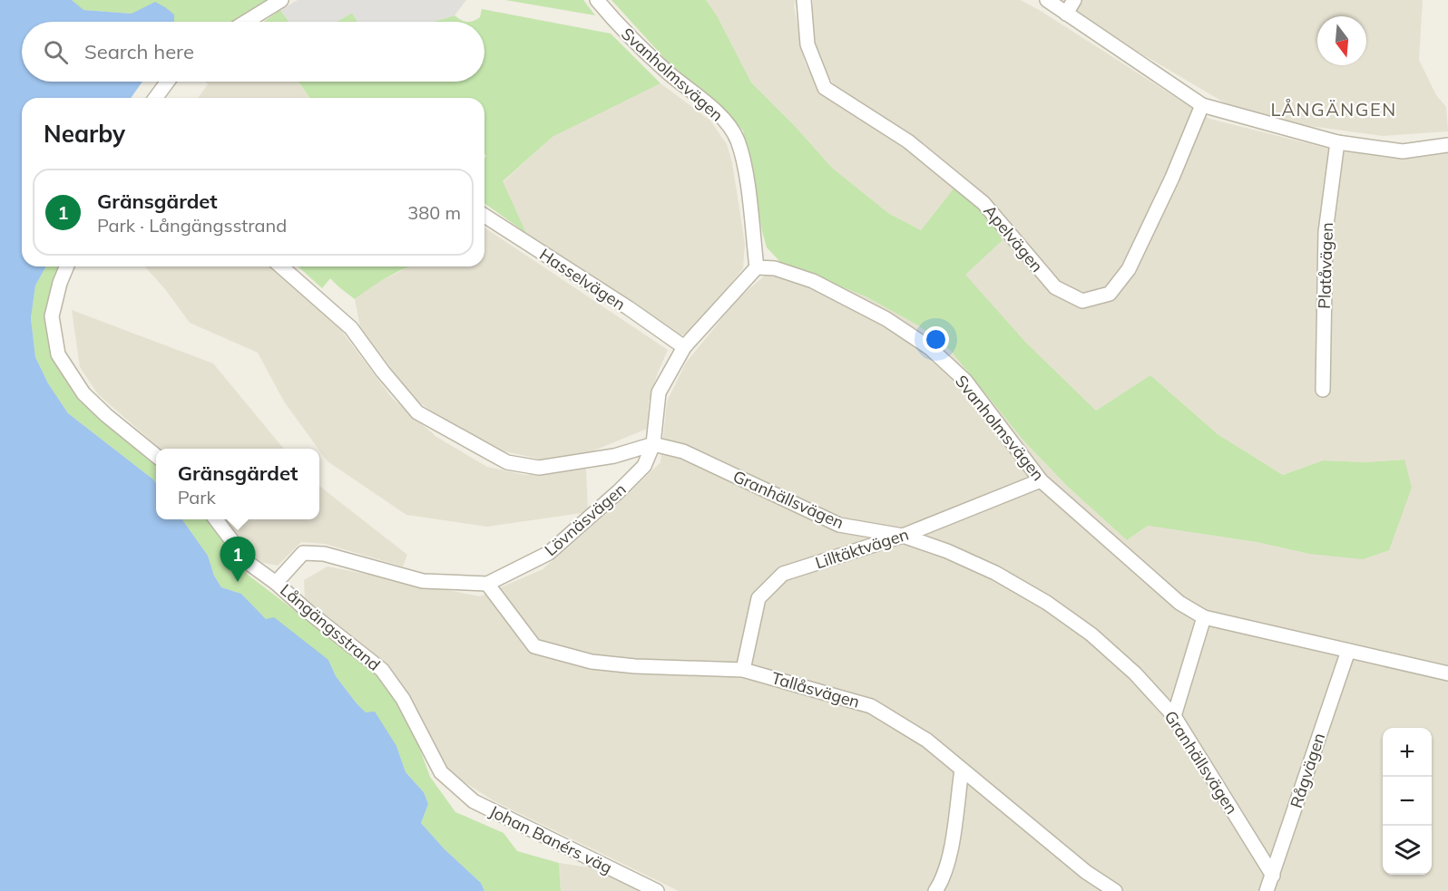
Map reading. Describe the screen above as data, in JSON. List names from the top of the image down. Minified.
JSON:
{"streets":{"street":["Svanholmsvägen","Apelvägen","Platåvägen","Hasselvägen","Granhällsvägen","Lövnäsvägen","Lilltäktvägen","Långängsstrand","Tallåsvägen","Rågvägen","Johan Banérs väg"]},"crossings":[["Svanholmsvägen","Lövnäsvägen"],["Svanholmsvägen","Lilltäktvägen"],["Svanholmsvägen","Rågvägen"],["Hasselvägen","Lövnäsvägen"],["Granhällsvägen","Lövnäsvägen"],["Granhällsvägen","Lilltäktvägen"],["Granhällsvägen","Rågvägen"],["Lövnäsvägen","Långängsstrand"],["Lövnäsvägen","Tallåsvägen"],["Lilltäktvägen","Tallåsvägen"],["Långängsstrand","Johan Banérs väg"]],"districts":["LÅNGÄNGEN"],"north":"bottom","page":{"search":"Search here","heading":"Nearby","list":[{"mark":"1","name":"Gränsgärdet","note":"Park · Långängsstrand","value":"380 m"}],"popup":["Gränsgärdet","Park"],"pins":"1","map_buttons":["+","−"]}}
